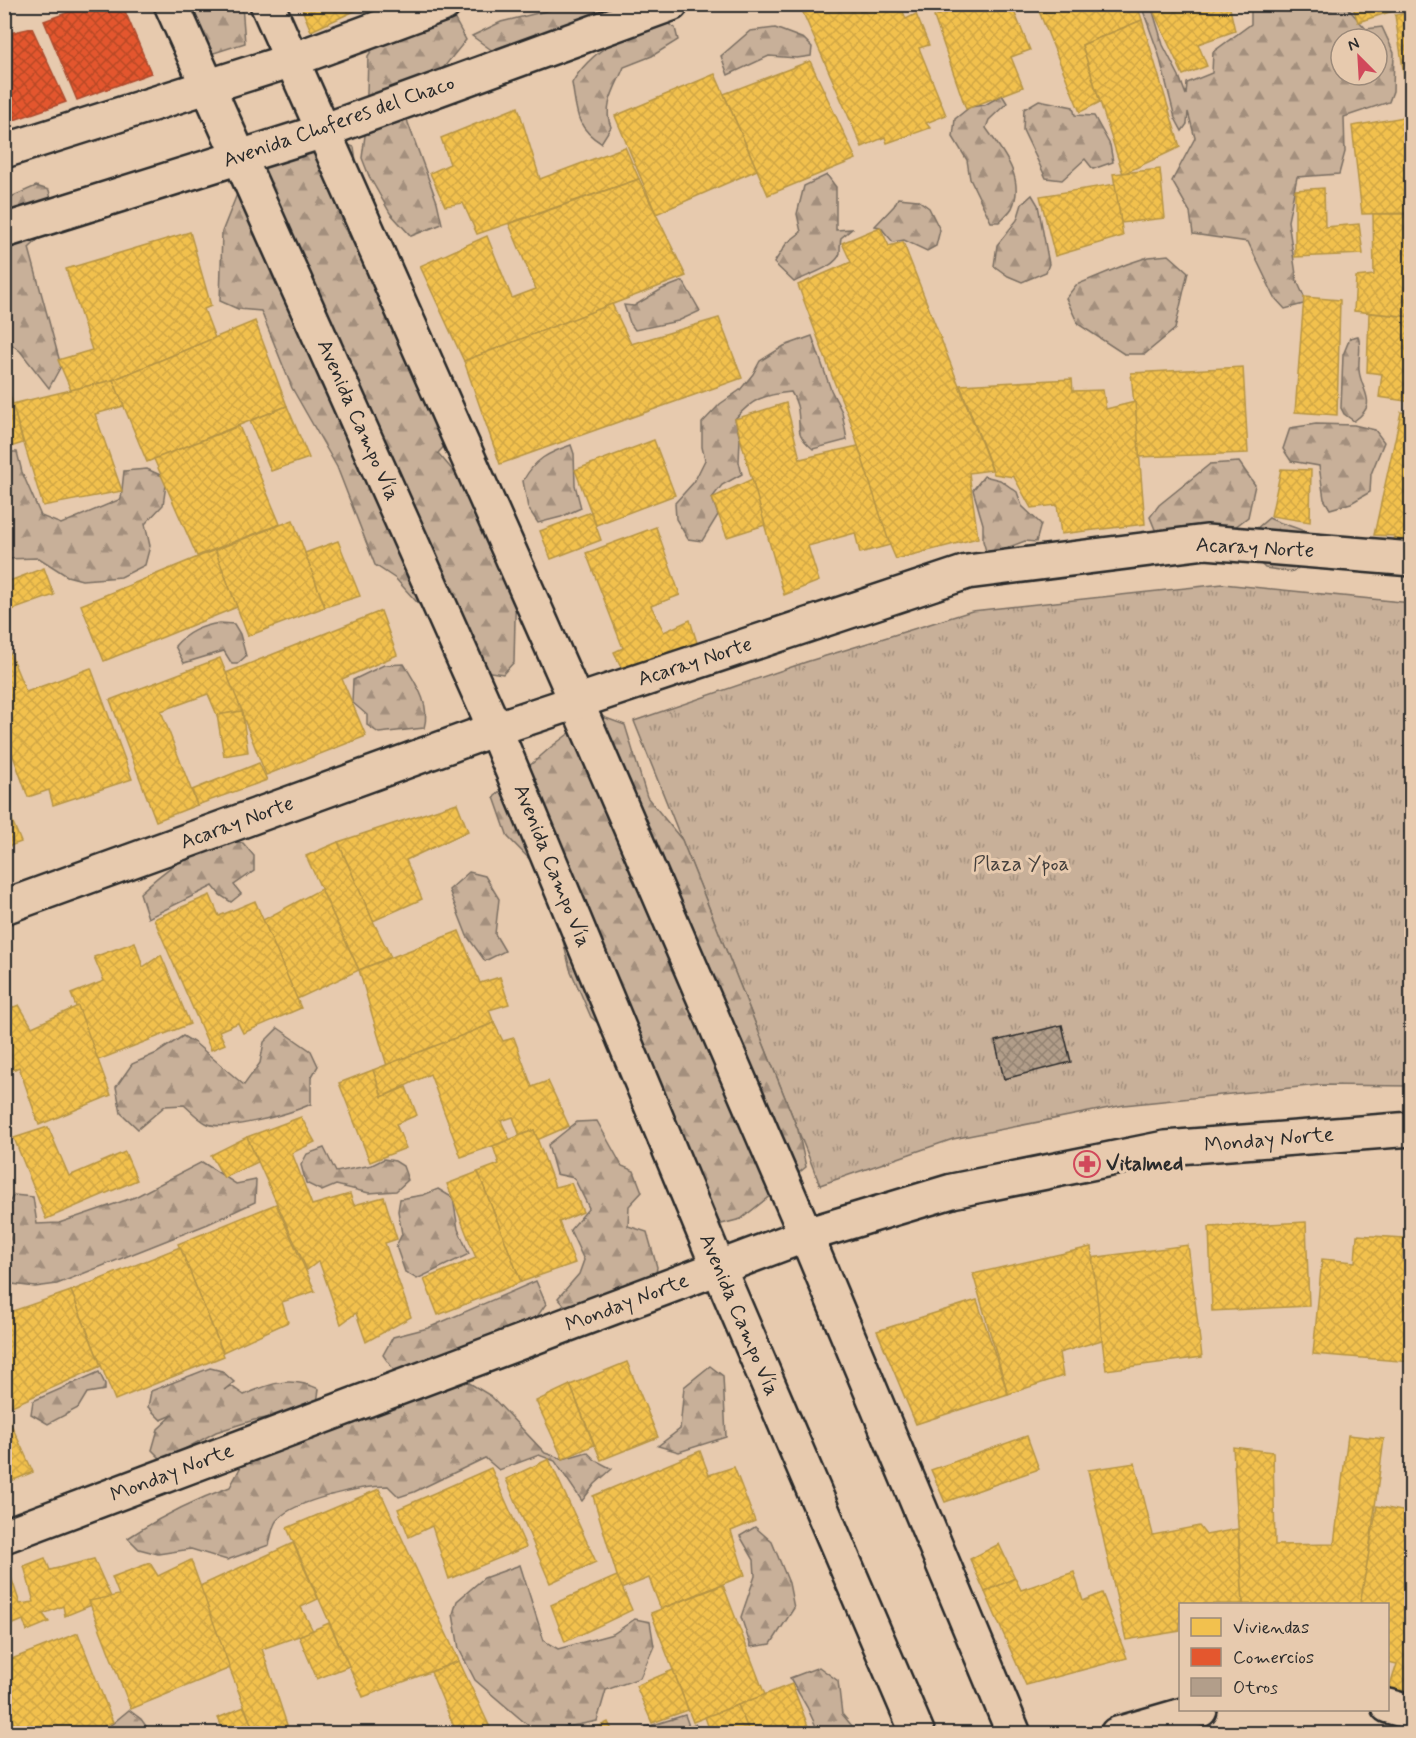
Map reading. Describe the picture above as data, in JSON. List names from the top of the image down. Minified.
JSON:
{"streets":{"street":["Avenida Choferes del Chaco","Avenida Campo Vía","Acaray Norte","Monday Norte"]},"crossings":[["Avenida Choferes del Chaco","Avenida Campo Vía"],["Avenida Campo Vía","Acaray Norte"],["Avenida Campo Vía","Monday Norte"]],"parks":["Plaza Ypoa"],"places":{"pharmacy":["Vitalmed"]},"legend":["Viviendas","Comercios","Otros"],"north":"top left"}
